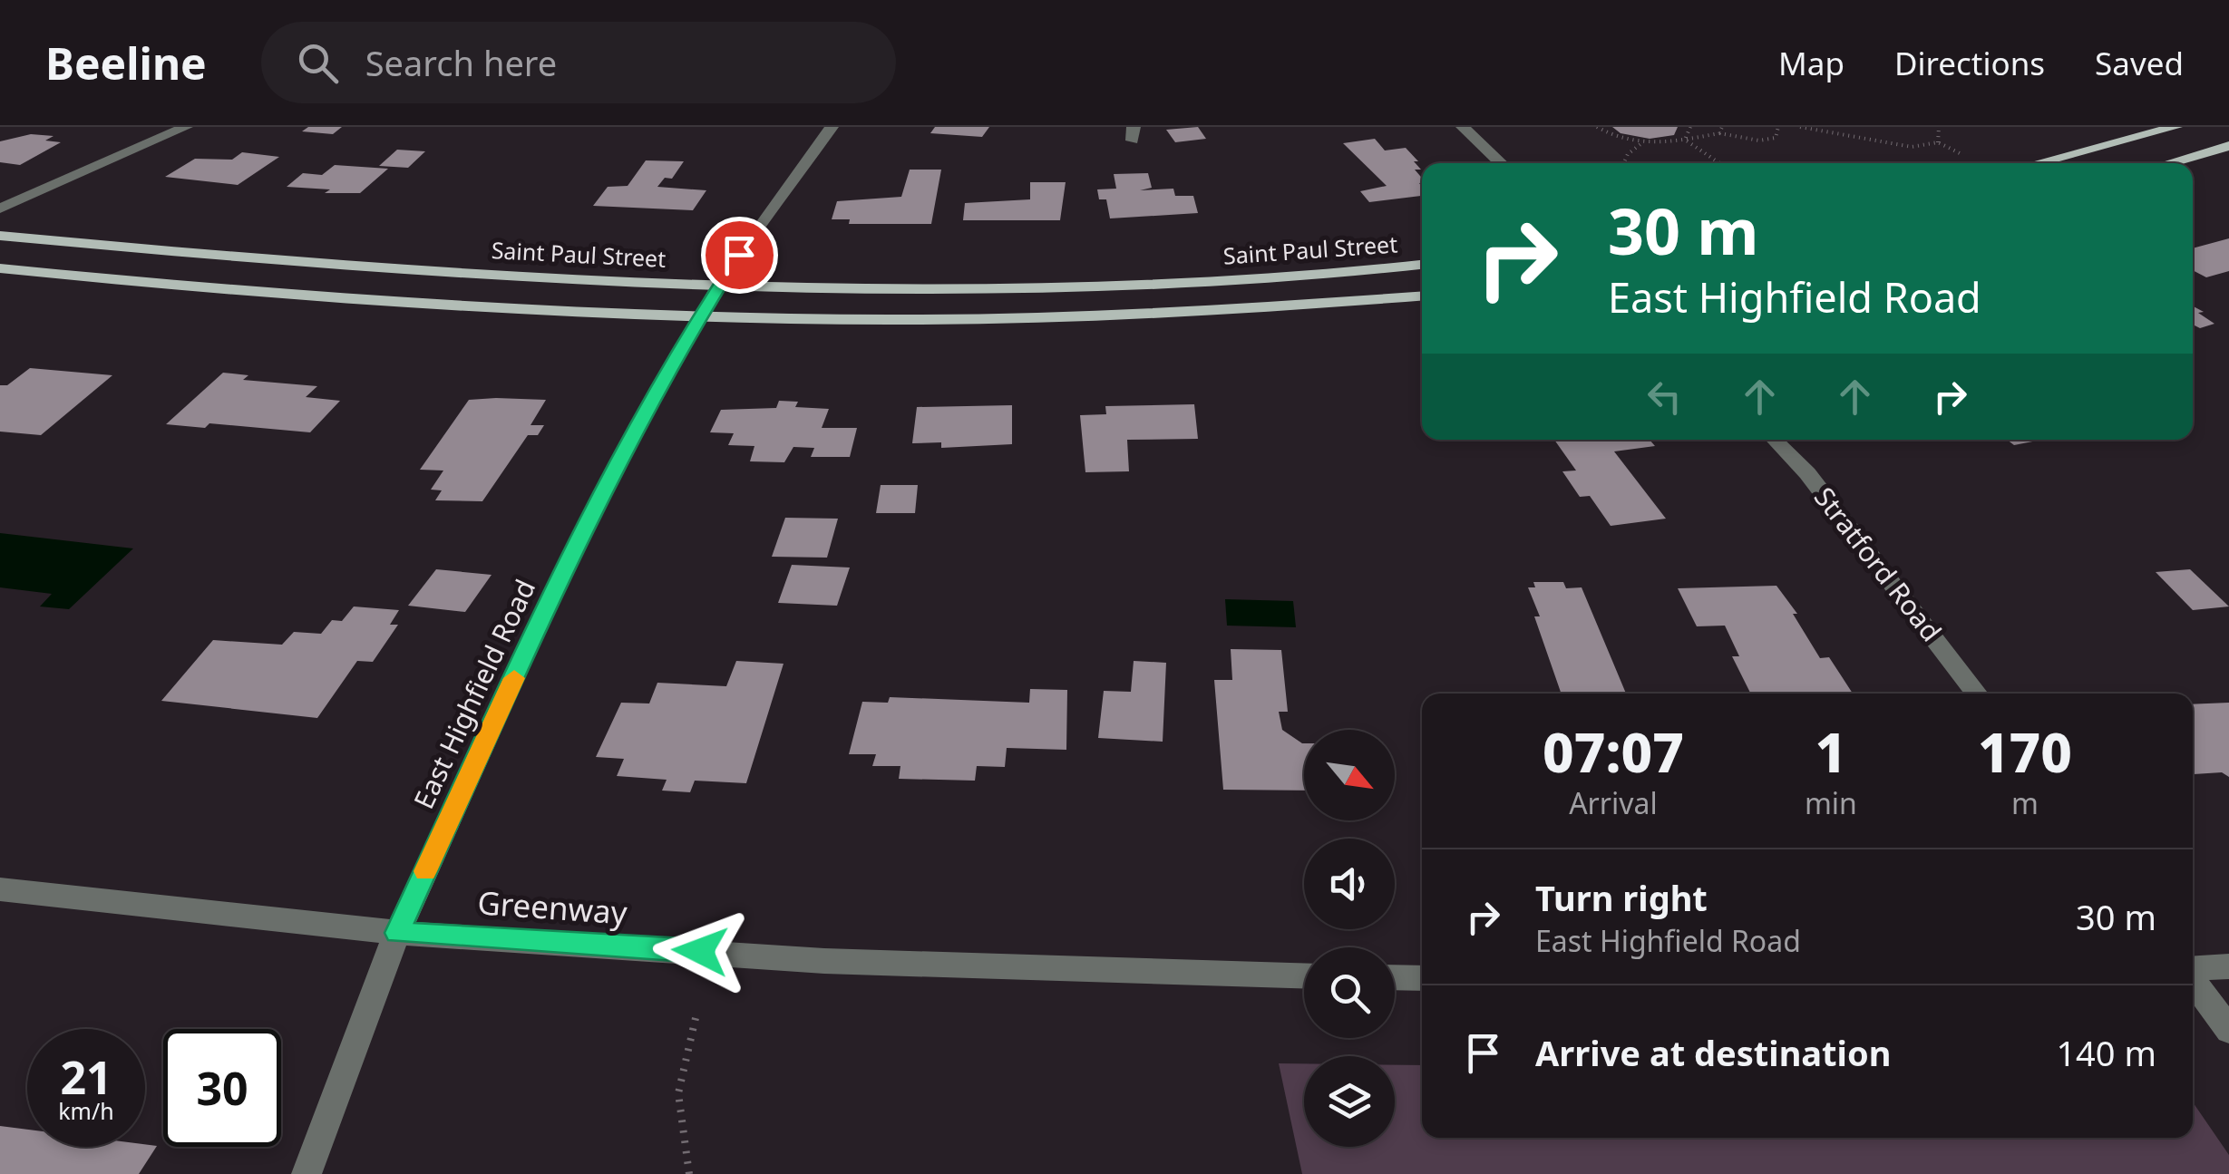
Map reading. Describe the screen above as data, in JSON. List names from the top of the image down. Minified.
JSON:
{"streets":{"main road":["Saint Paul Street"],"street":["Stratford Road","East Highfield Road","Greenway"]},"crossings":[["Saint Paul Street","East Highfield Road"],["East Highfield Road","Greenway"]],"north":"bottom right","page":{"header":"Beeline","search":"Search here","nav":["Map","Directions","Saved"],"turn":["30 m","East Highfield Road"],"eta":["07:07","Arrival","1","min","170","m"],"list":[{"name":"Turn right","note":"East Highfield Road","value":"30 m"},{"name":"Arrive at destination","value":"140 m"}],"speed":"21 km/h","limit":"30"}}
